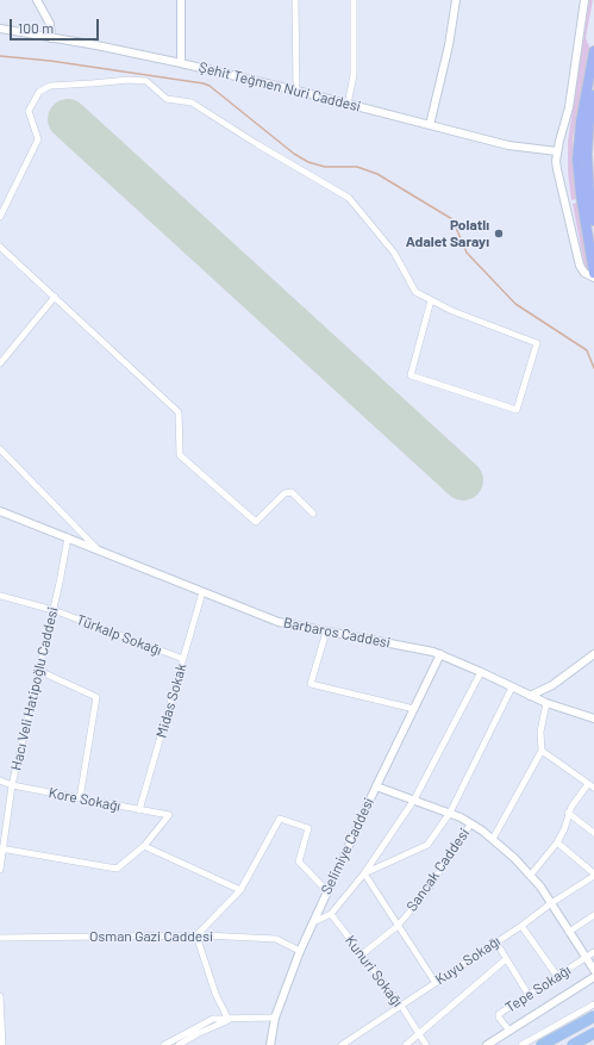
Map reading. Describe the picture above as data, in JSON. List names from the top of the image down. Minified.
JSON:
{"streets":{"street":["Şehit Teğmen Nuri Caddesi","Barbaros Caddesi","Türkalp Sokağı","Hacı Veli Hatipoğlu Caddesi","Midas Sokak","Kore Sokağı","Selimiye Caddesi","Sancak Caddesi","Osman Gazi Caddesi","Kuyu Sokağı","Kunuri Sokağı","Tepe Sokağı"]},"crossings":[["Barbaros Caddesi","Hacı Veli Hatipoğlu Caddesi"],["Barbaros Caddesi","Midas Sokak"],["Barbaros Caddesi","Selimiye Caddesi"],["Türkalp Sokağı","Hacı Veli Hatipoğlu Caddesi"],["Türkalp Sokağı","Midas Sokak"],["Hacı Veli Hatipoğlu Caddesi","Kore Sokağı"],["Midas Sokak","Kore Sokağı"],["Selimiye Caddesi","Osman Gazi Caddesi"],["Sancak Caddesi","Kunuri Sokağı"],["Kuyu Sokağı","Kunuri Sokağı"]],"places":["Polatlı Adalet Sarayı"],"scale_bar":"100 m"}
